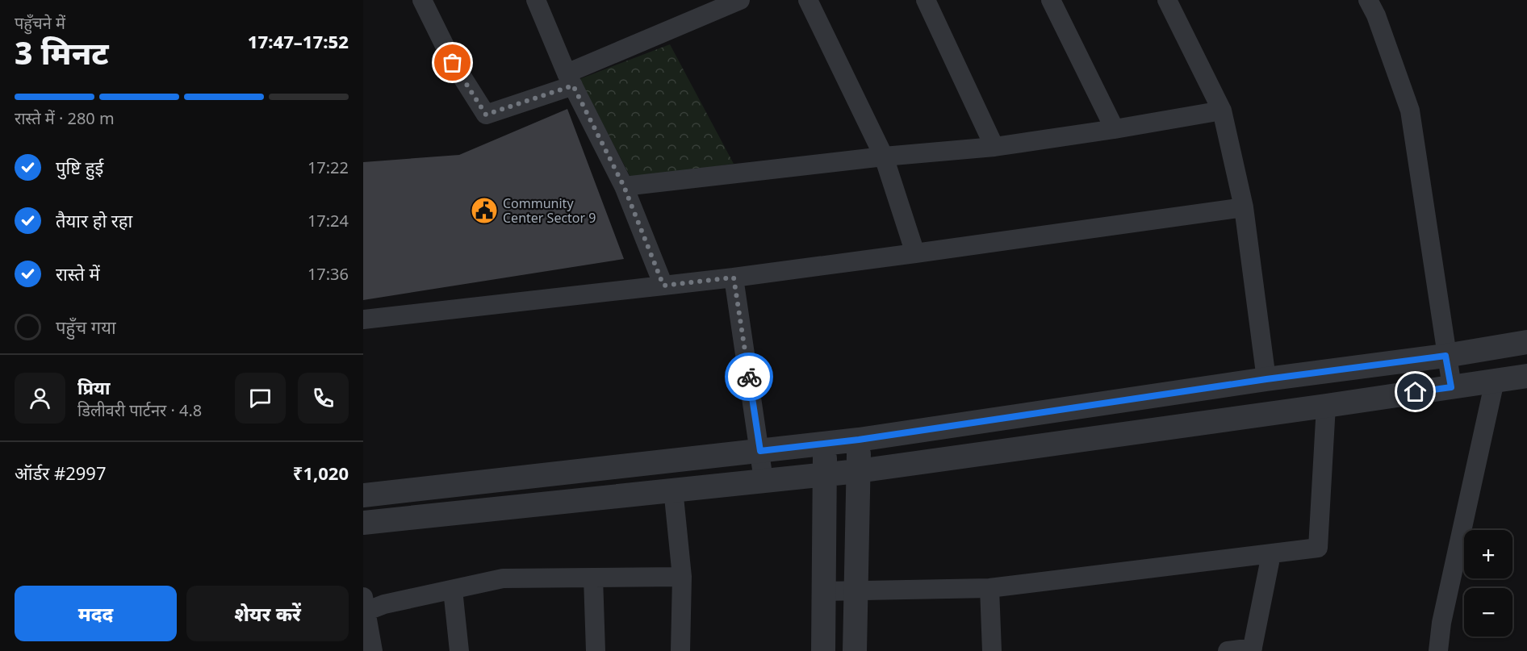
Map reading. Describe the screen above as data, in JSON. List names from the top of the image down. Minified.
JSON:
{"places":{"public building":["Community Center Sector 9"]},"page":{"heading":["3 मिनट","पहुँचने में","17:47–17:52"],"panel":["प्रिया","डिलीवरी पार्टनर · 4.8","ऑर्डर #2997","₹1,020"],"bar":"रास्ते में · 280 m","list":[["पुष्टि हुई","17:22"],["तैयार हो रहा","17:24"],["रास्ते में","17:36"],"पहुँच गया"],"map_buttons":["+","−"],"buttons":["मदद","शेयर करें"]}}
